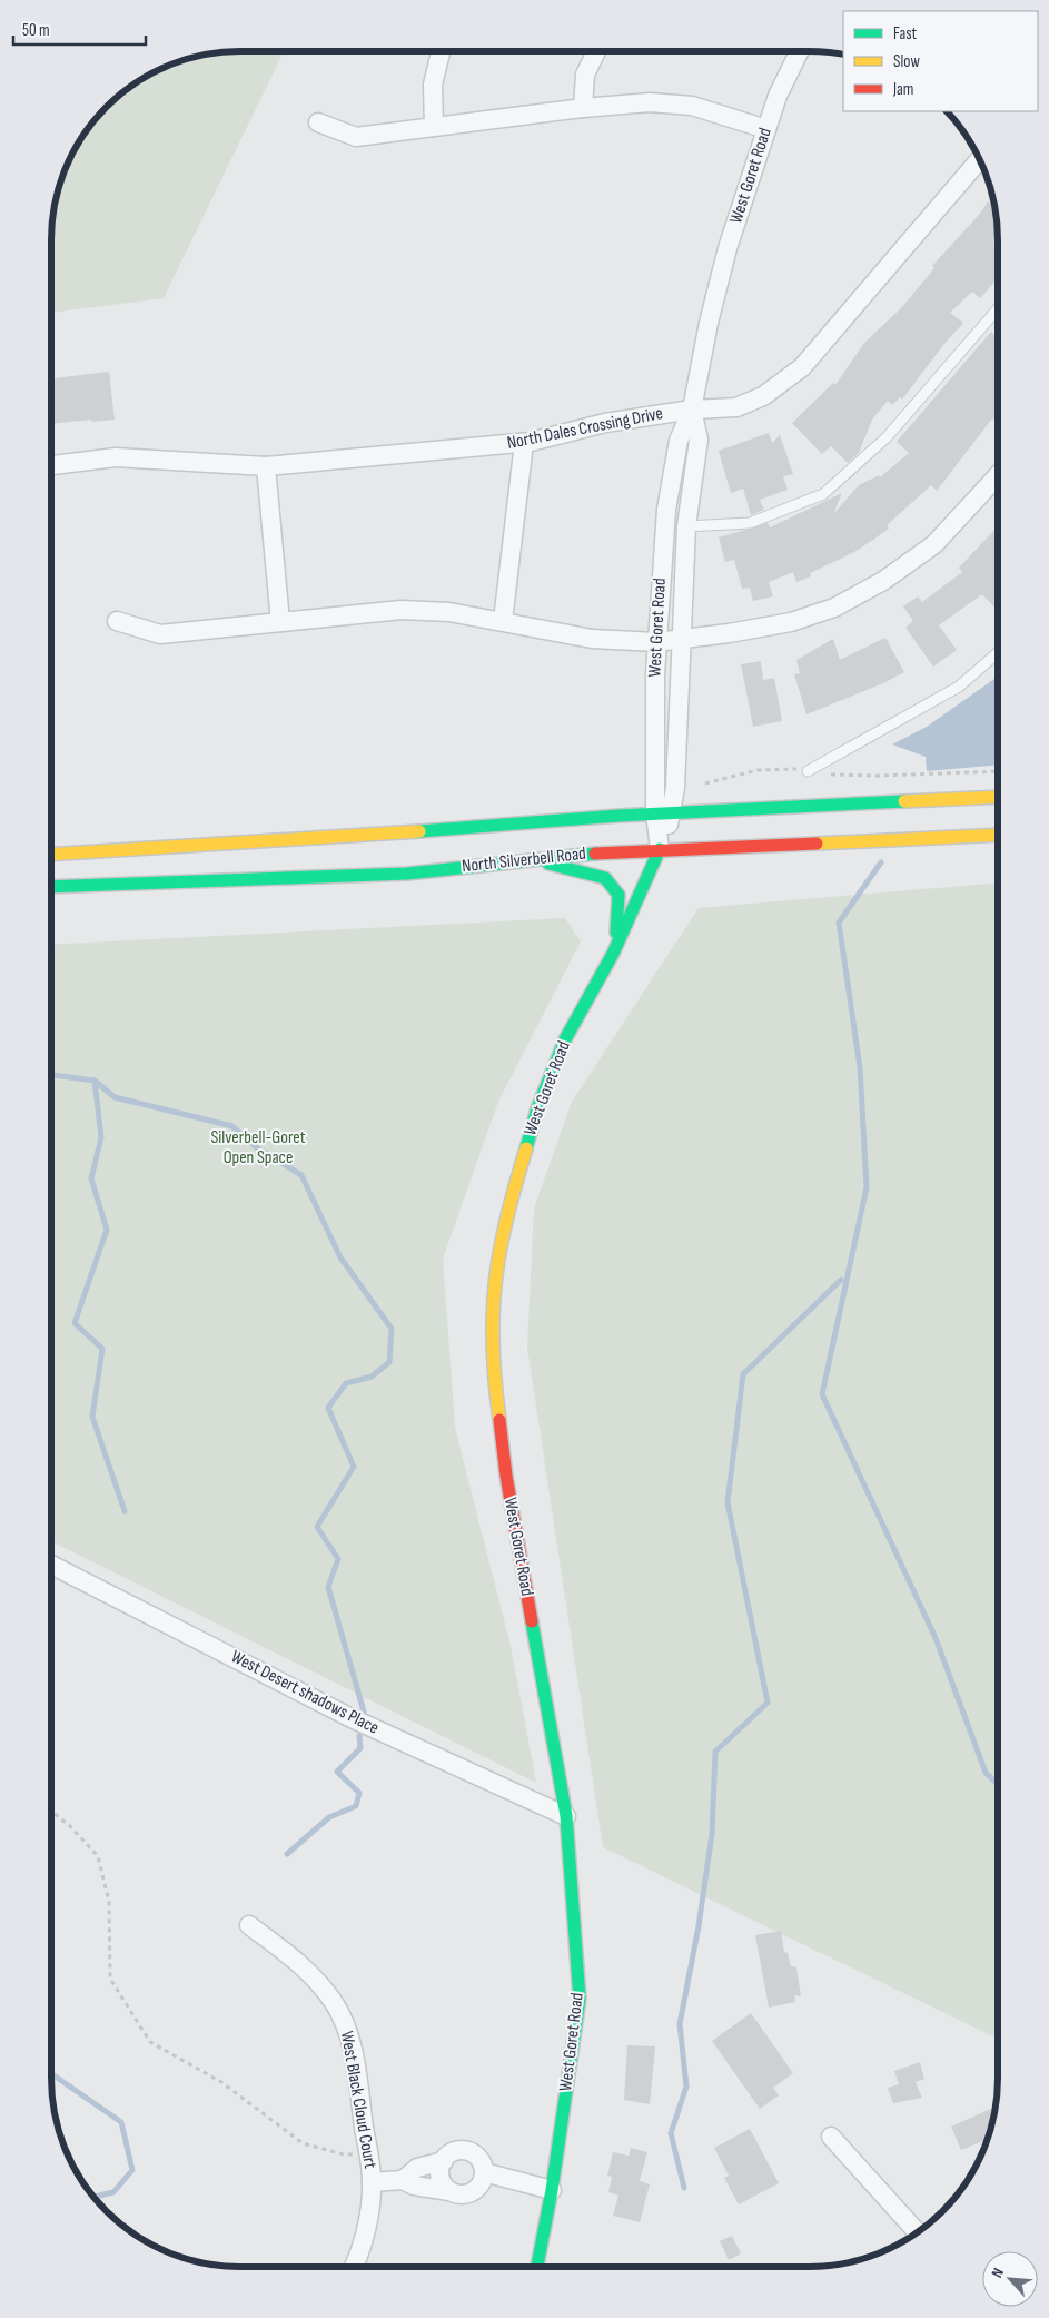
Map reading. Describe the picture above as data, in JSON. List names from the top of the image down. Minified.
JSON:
{"streets":{"main road":["West Goret Road","North Silverbell Road"],"street":["North Dales Crossing Drive","West Desert shadows Place","West Black Cloud Court"]},"crossings":[["West Goret Road","North Dales Crossing Drive"],["West Goret Road","North Silverbell Road"],["West Goret Road","West Desert shadows Place"]],"parks":["Silverbell-Goret Open Space"],"legend":["Fast","Slow","Jam"],"scale_bar":"50 m","north":"top left"}
